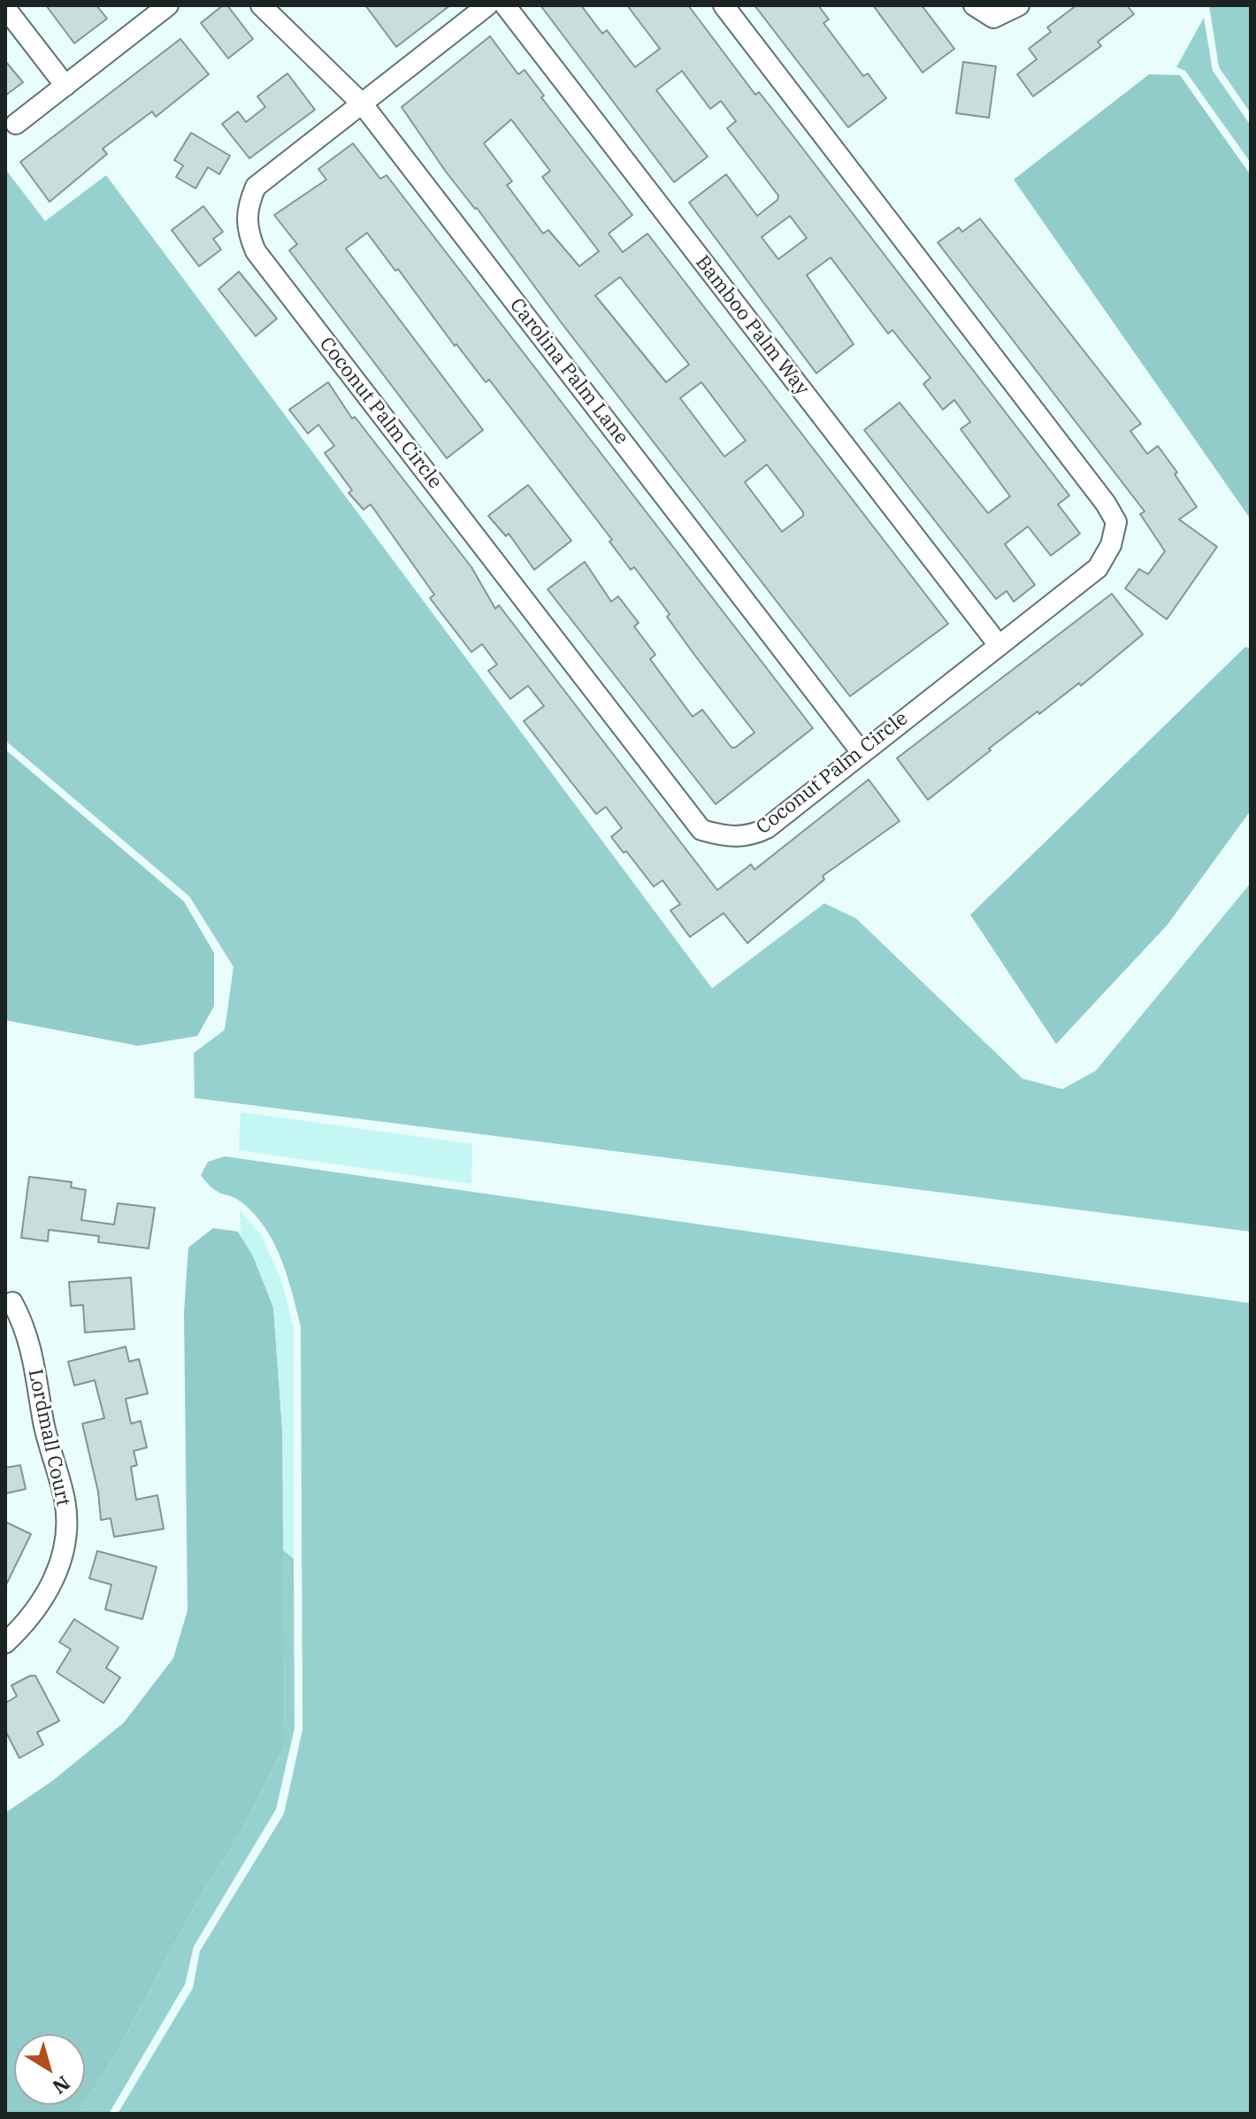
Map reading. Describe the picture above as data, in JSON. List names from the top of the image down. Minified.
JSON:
{"streets":{"street":["Bamboo Palm Way","Carolina Palm Lane","Coconut Palm Circle","Lordmall Court"]},"crossings":[["Bamboo Palm Way","Coconut Palm Circle"],["Carolina Palm Lane","Coconut Palm Circle"]],"north":"bottom right"}
